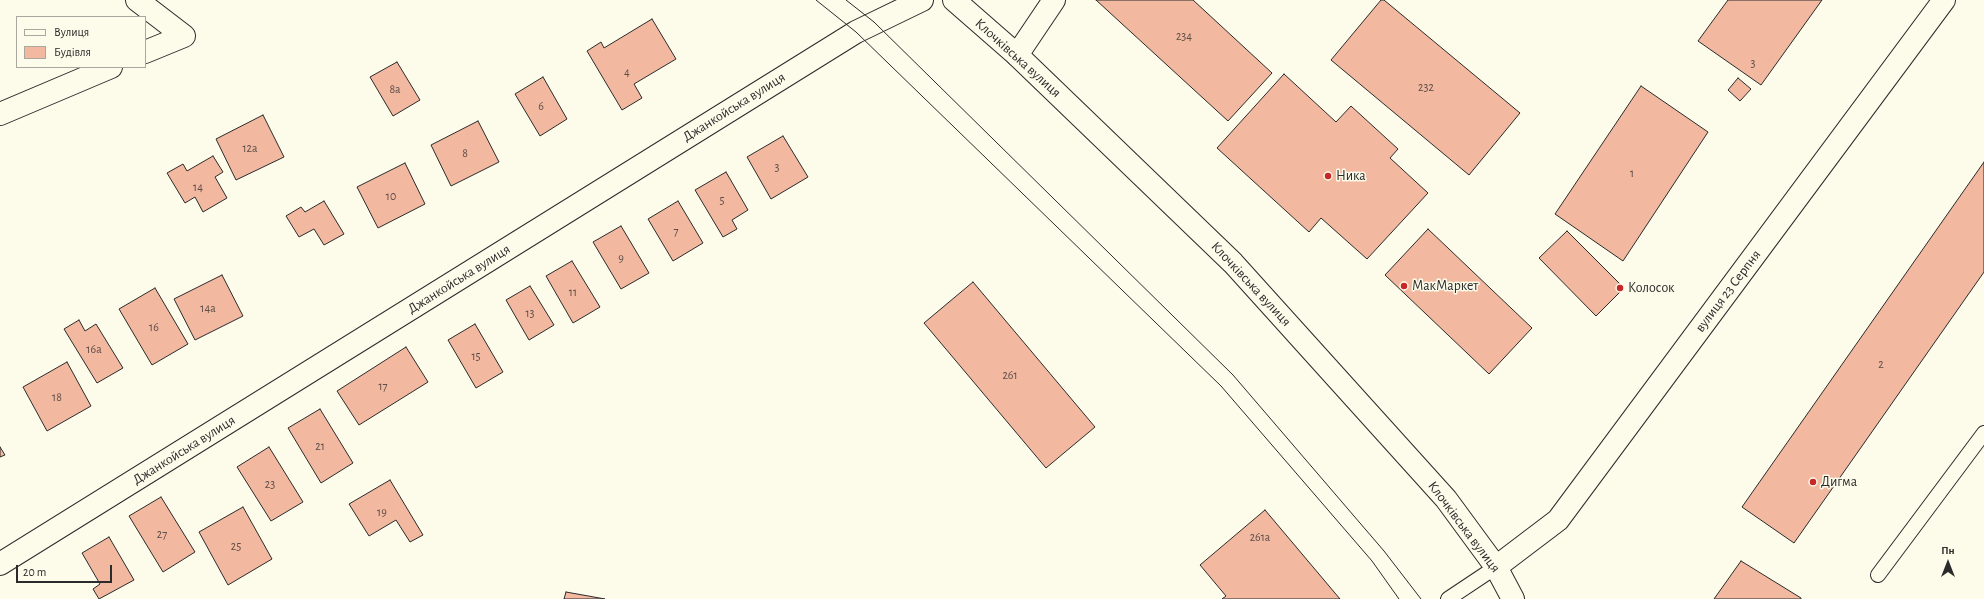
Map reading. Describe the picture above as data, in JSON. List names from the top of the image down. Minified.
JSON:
{"streets":{"street":["Клочківська вулиця","Джанкойська вулиця","вулиця 23 Серпня"]},"crossings":[["Клочківська вулиця","вулиця 23 Серпня"]],"places":["Ника","МакМаркет","Колосок","Дигма"],"house_numbers":["234","3","4","232","8а","6","12а","8","3","1","14","10","5","7","9","11","14а","13","16","16а","15","2","261","17","18","21","23","19","27","261а","25"],"legend":["Вулиця","Будівля"],"scale_bar":"20 m","north":"top"}
